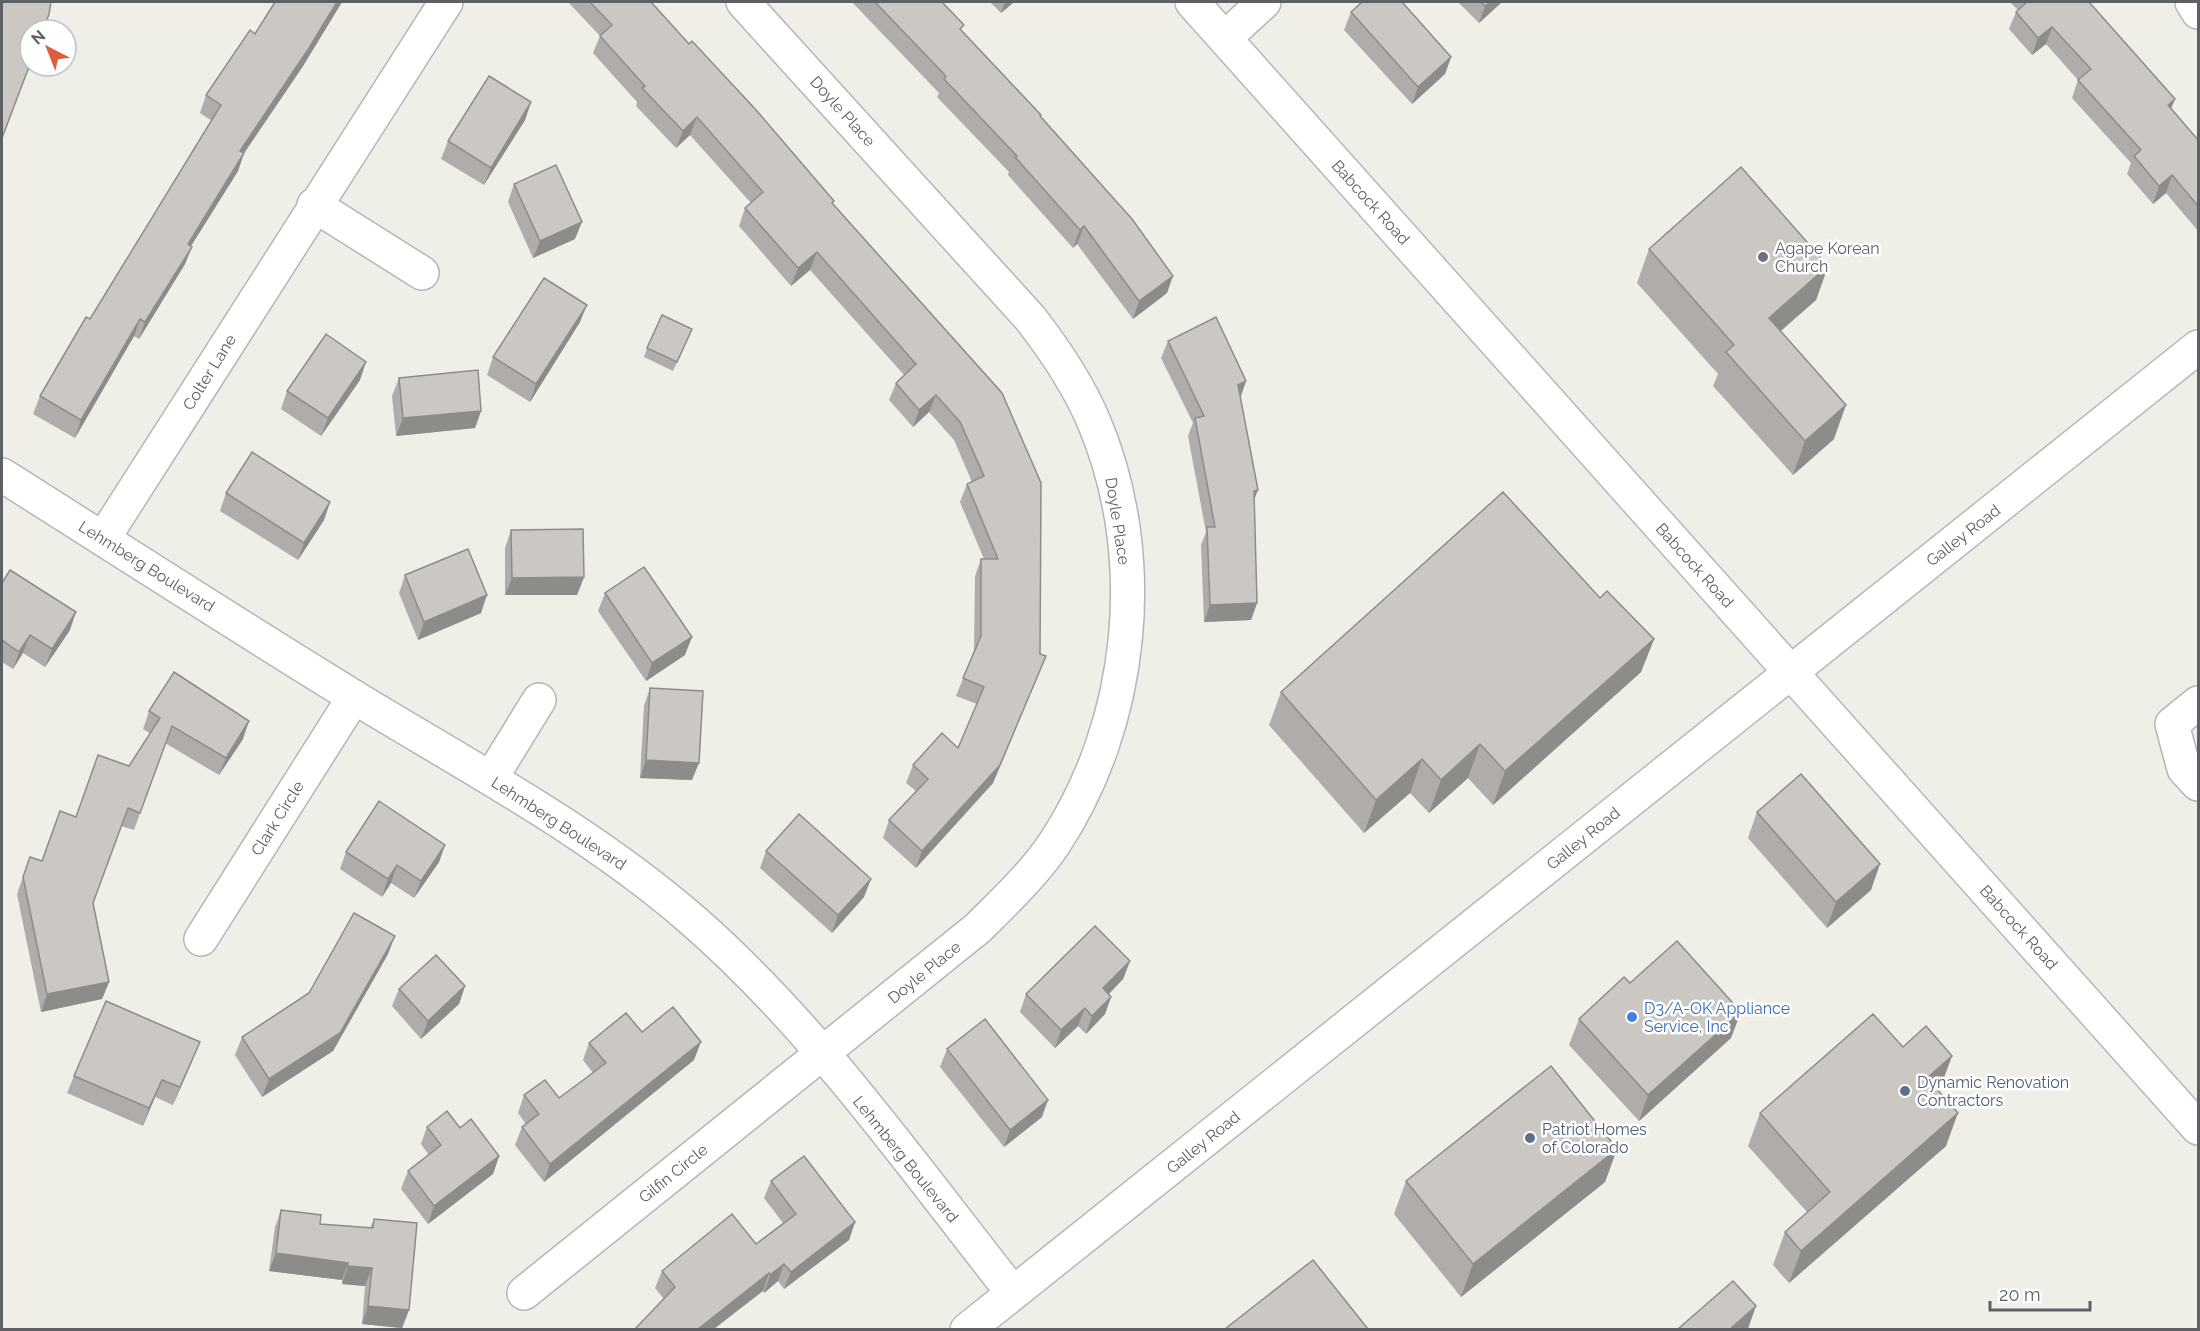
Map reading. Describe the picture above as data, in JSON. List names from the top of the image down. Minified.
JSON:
{"streets":{"street":["Doyle Place","Babcock Road","Colter Lane","Galley Road","Lehmberg Boulevard","Clark Circle","Gilfin Circle"]},"crossings":[["Doyle Place","Lehmberg Boulevard"],["Doyle Place","Gilfin Circle"],["Babcock Road","Galley Road"],["Colter Lane","Lehmberg Boulevard"],["Galley Road","Lehmberg Boulevard"],["Lehmberg Boulevard","Clark Circle"],["Lehmberg Boulevard","Gilfin Circle"]],"places":["Agape Korean Church","D3/A-OK Appliance Service, Inc","Dynamic Renovation Contractors","Patriot Homes of Colorado"],"scale_bar":"20 m","north":"top left"}
